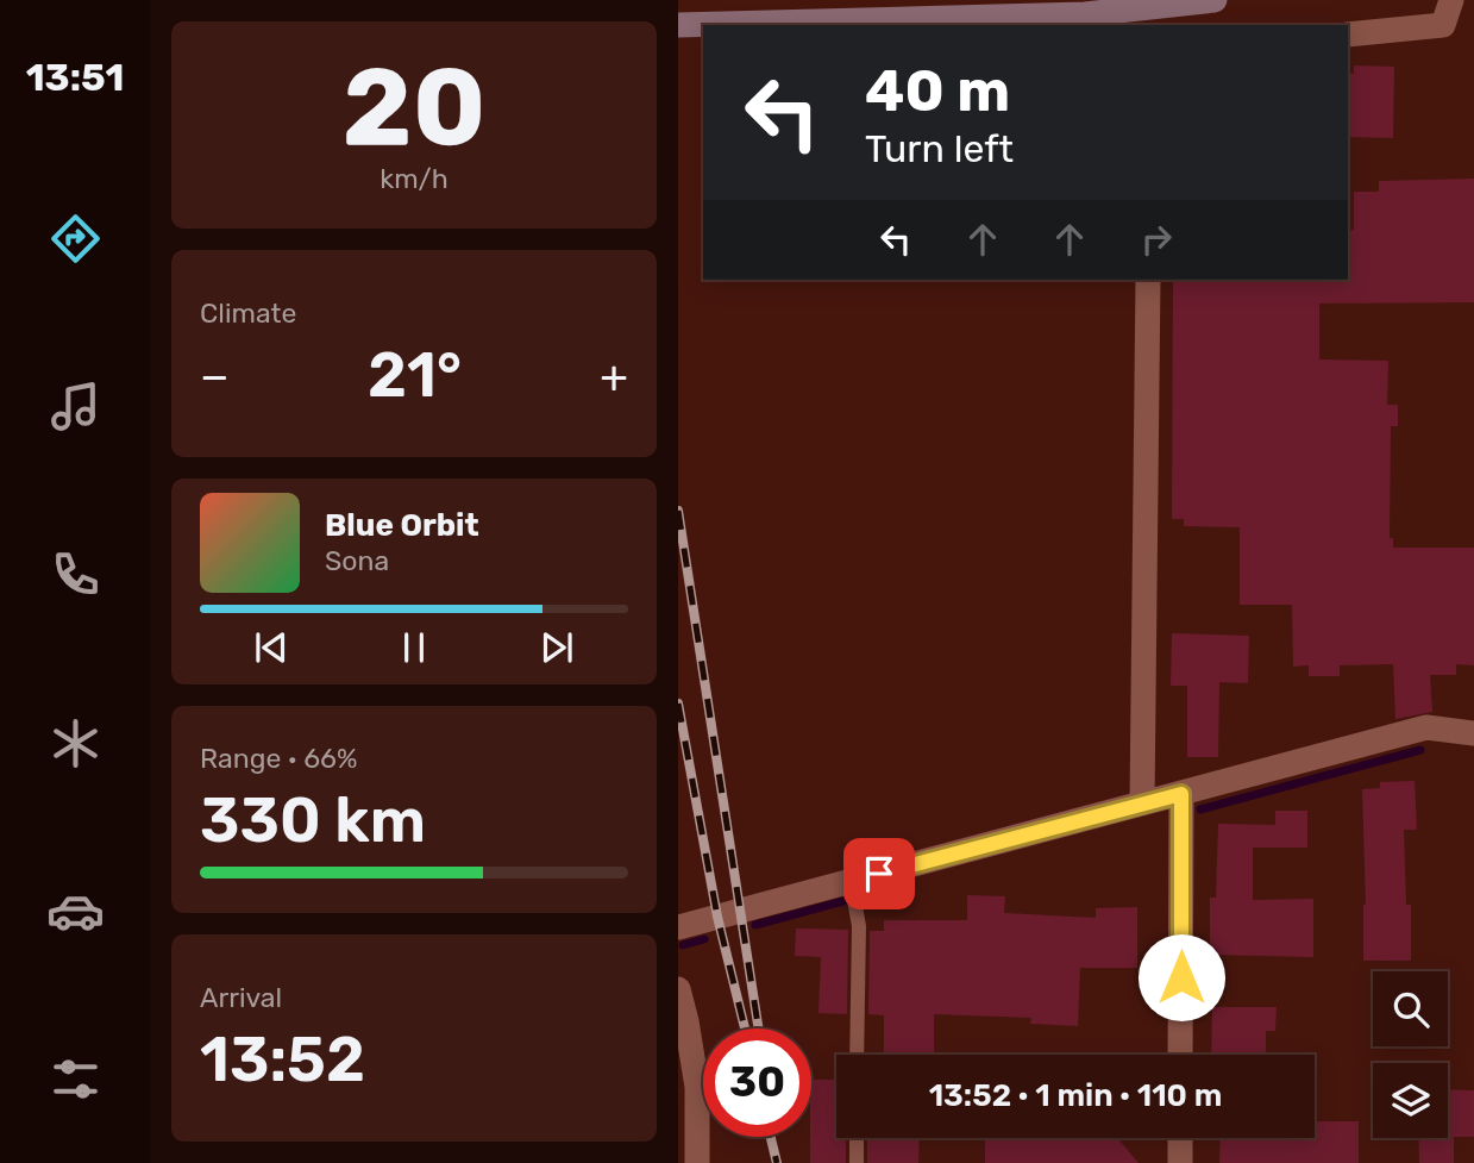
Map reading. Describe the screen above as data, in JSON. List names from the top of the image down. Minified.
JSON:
{"page":{"tabs":"13:51","tile":[["20","km/h"],"Climate",["Range · 66%","330 km"],["Arrival","13:52"]],"turn":["40 m","Turn left"],"heat":["−","21°","+"],"song":["Blue Orbit","Sona"],"limit":"30","trip":"13:52 · 1 min · 110 m"}}
